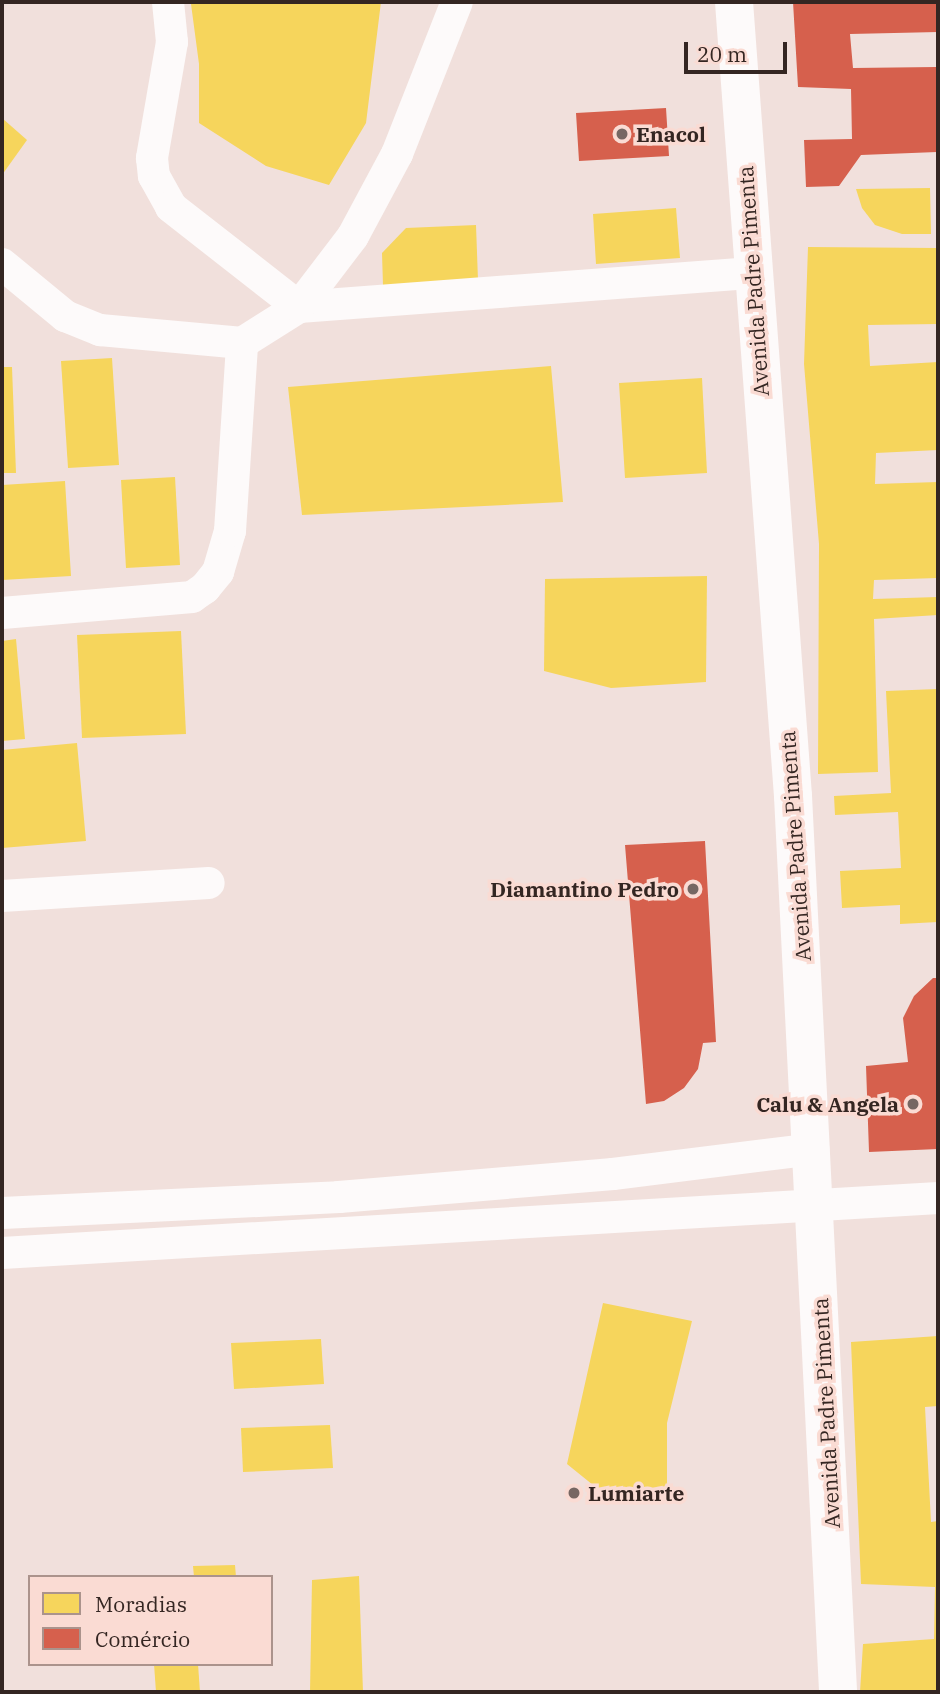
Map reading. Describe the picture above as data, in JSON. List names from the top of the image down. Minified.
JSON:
{"streets":{"main road":["Avenida Padre Pimenta"]},"places":["Enacol","Diamantino Pedro","Calu & Angela","Lumiarte"],"legend":["Moradias","Comércio"],"scale_bar":"20 m"}
